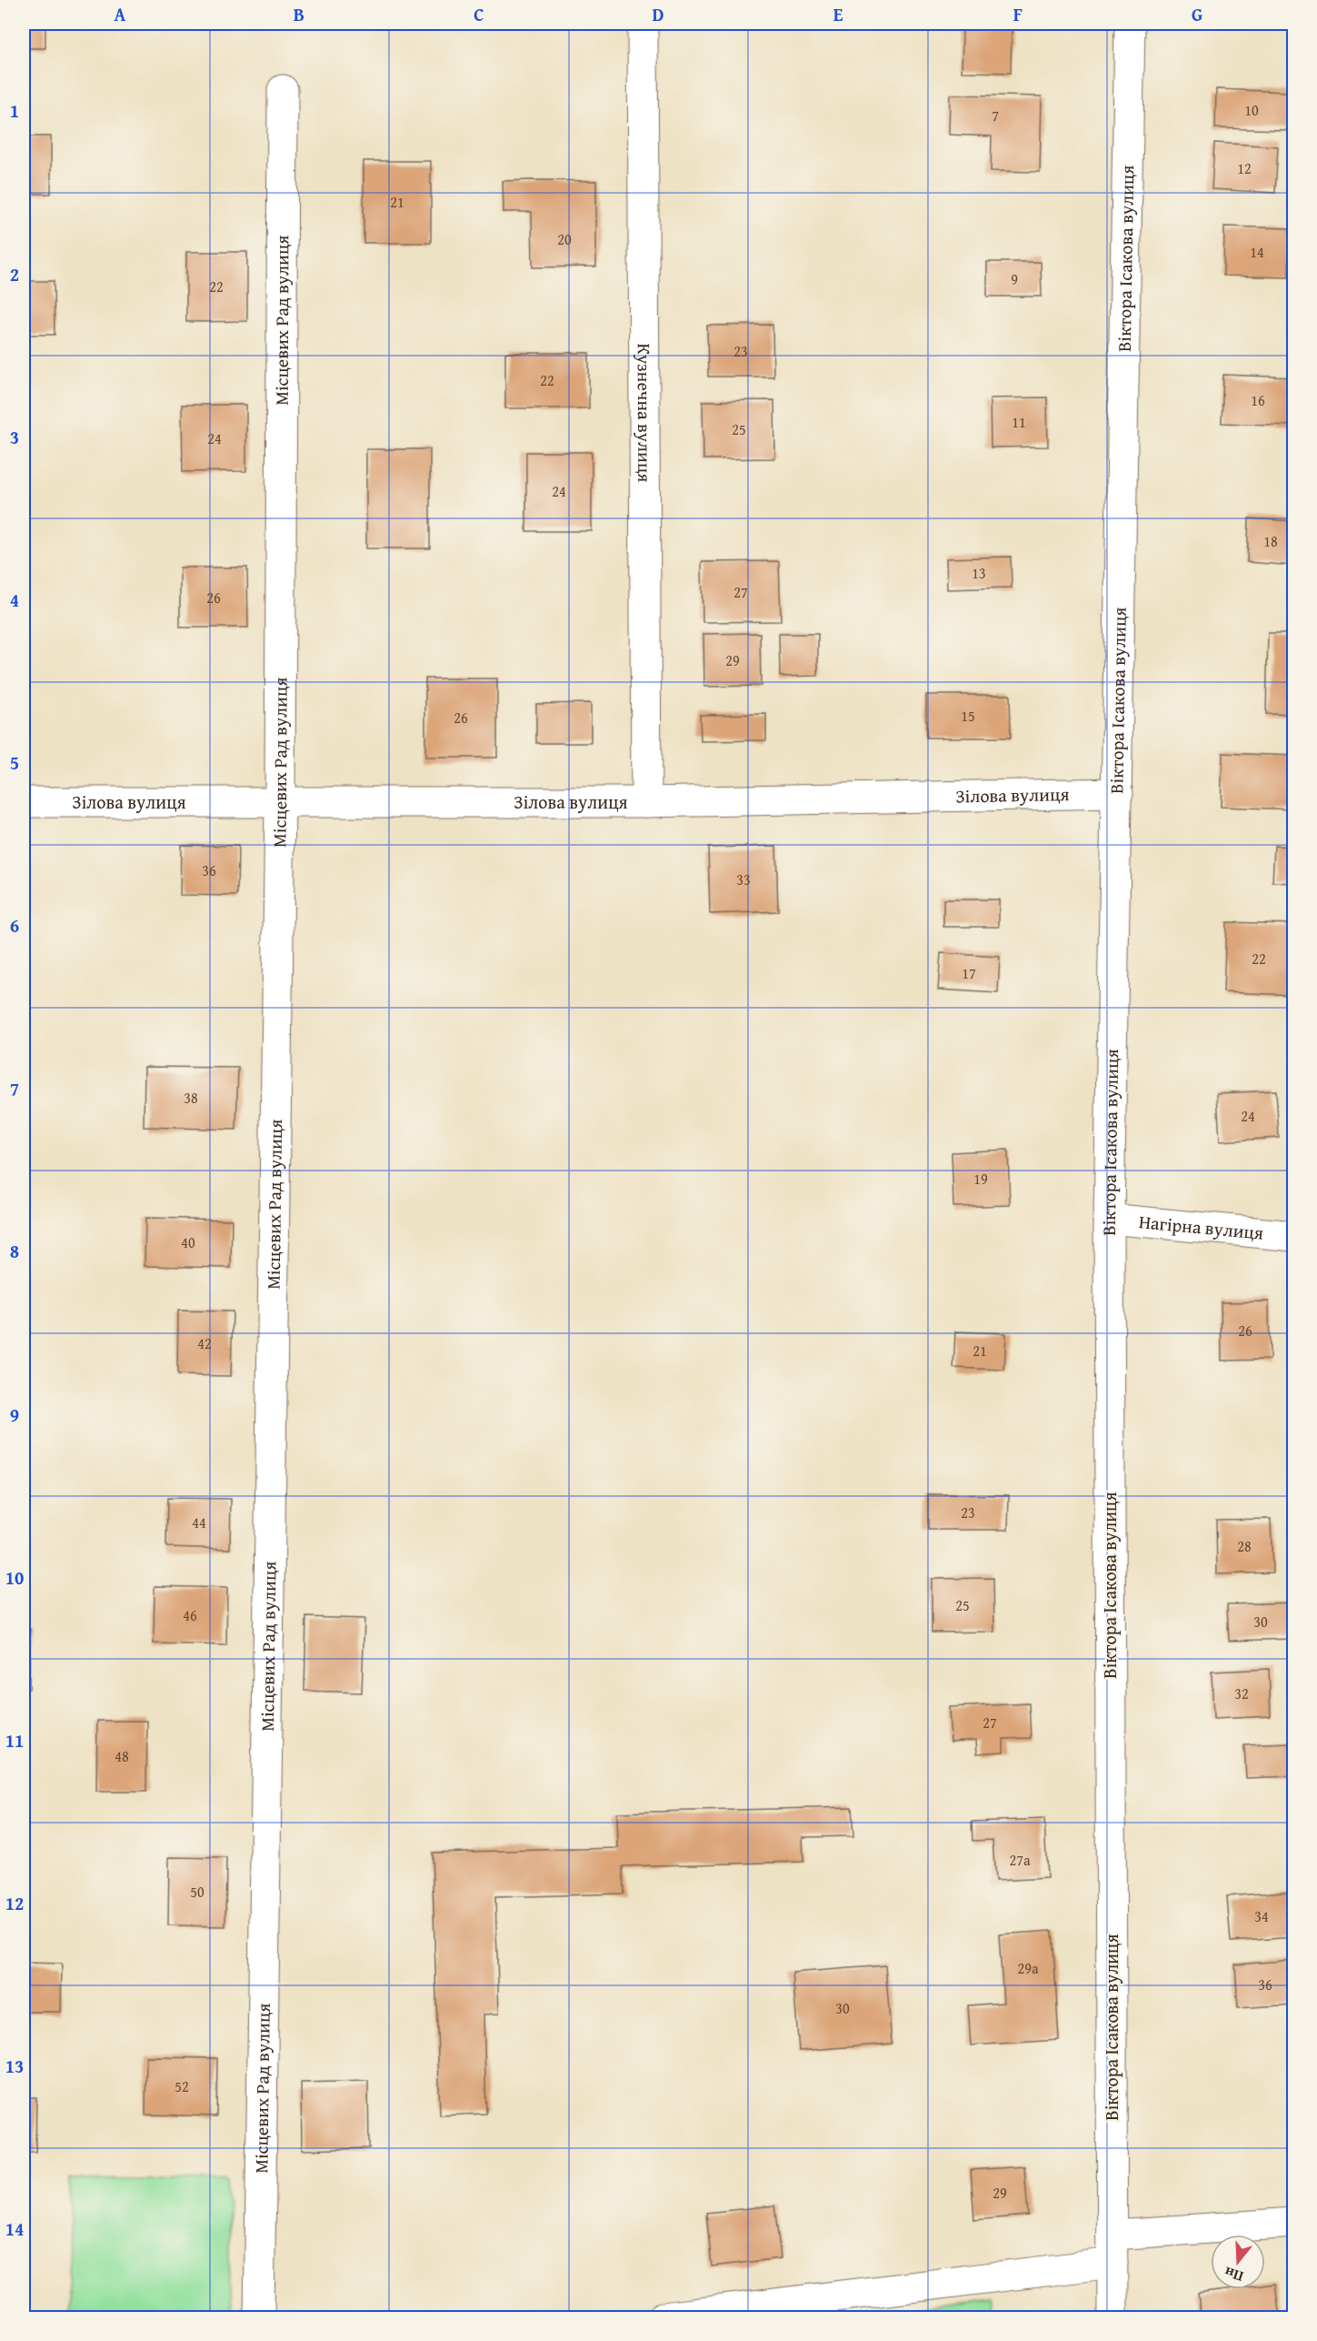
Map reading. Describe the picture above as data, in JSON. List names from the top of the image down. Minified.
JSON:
{"streets":{"street":["Віктора Ісакова вулиця","Місцевих Рад вулиця","Кузнечна вулиця","Зілова вулиця","Нагірна вулиця"]},"crossings":[["Віктора Ісакова вулиця","Зілова вулиця"],["Віктора Ісакова вулиця","Нагірна вулиця"],["Місцевих Рад вулиця","Зілова вулиця"],["Кузнечна вулиця","Зілова вулиця"]],"house_numbers":["10","7","12","21","20","14","9","22","23","22","16","11","25","24","24","18","13","27","26","29","15","26","36","33","22","17","38","24","19","40","26","42","21","23","44","28","25","46","30","32","27","48","27а","50","34","29а","36","30","52","29"],"north":"bottom","grid":{"columns":["A","B","C","D","E","F","G"],"rows":["1","2","3","4","5","6","7","8","9","10","11","12","13","14"]}}
